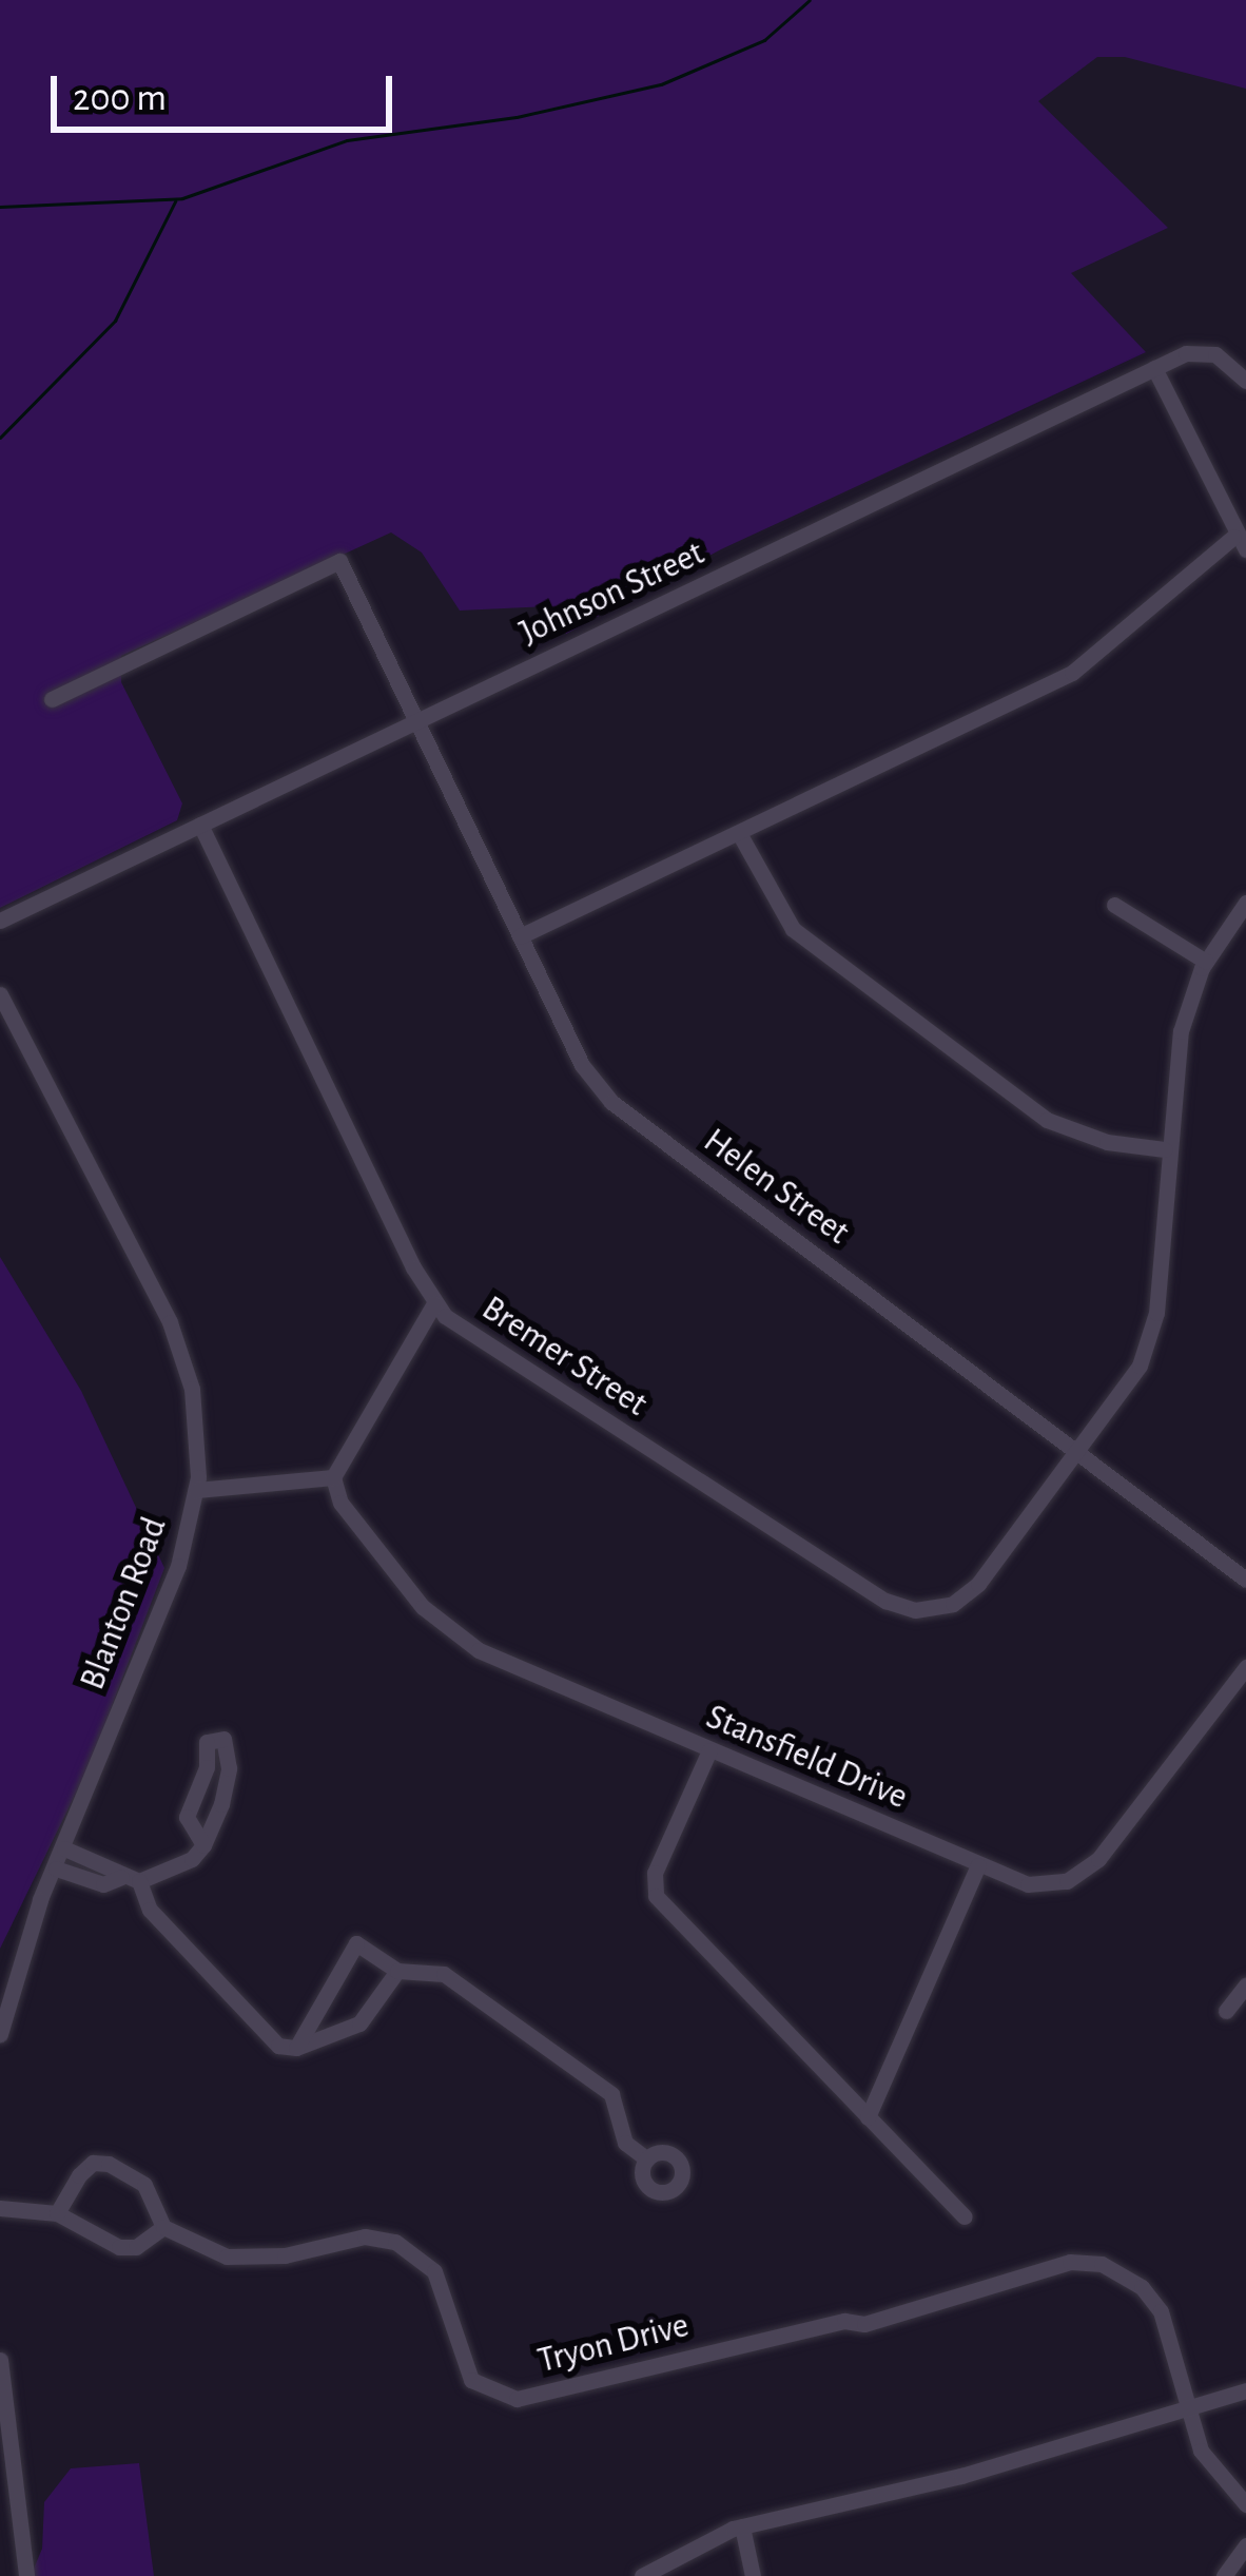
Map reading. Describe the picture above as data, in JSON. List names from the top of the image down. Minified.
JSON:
{"streets":{"street":["Johnson Street","Helen Street","Bremer Street","Blanton Road","Stansfield Drive","Tryon Drive"]},"crossings":[["Johnson Street","Helen Street"],["Johnson Street","Bremer Street"],["Helen Street","Bremer Street"]],"scale_bar":"200 m"}
